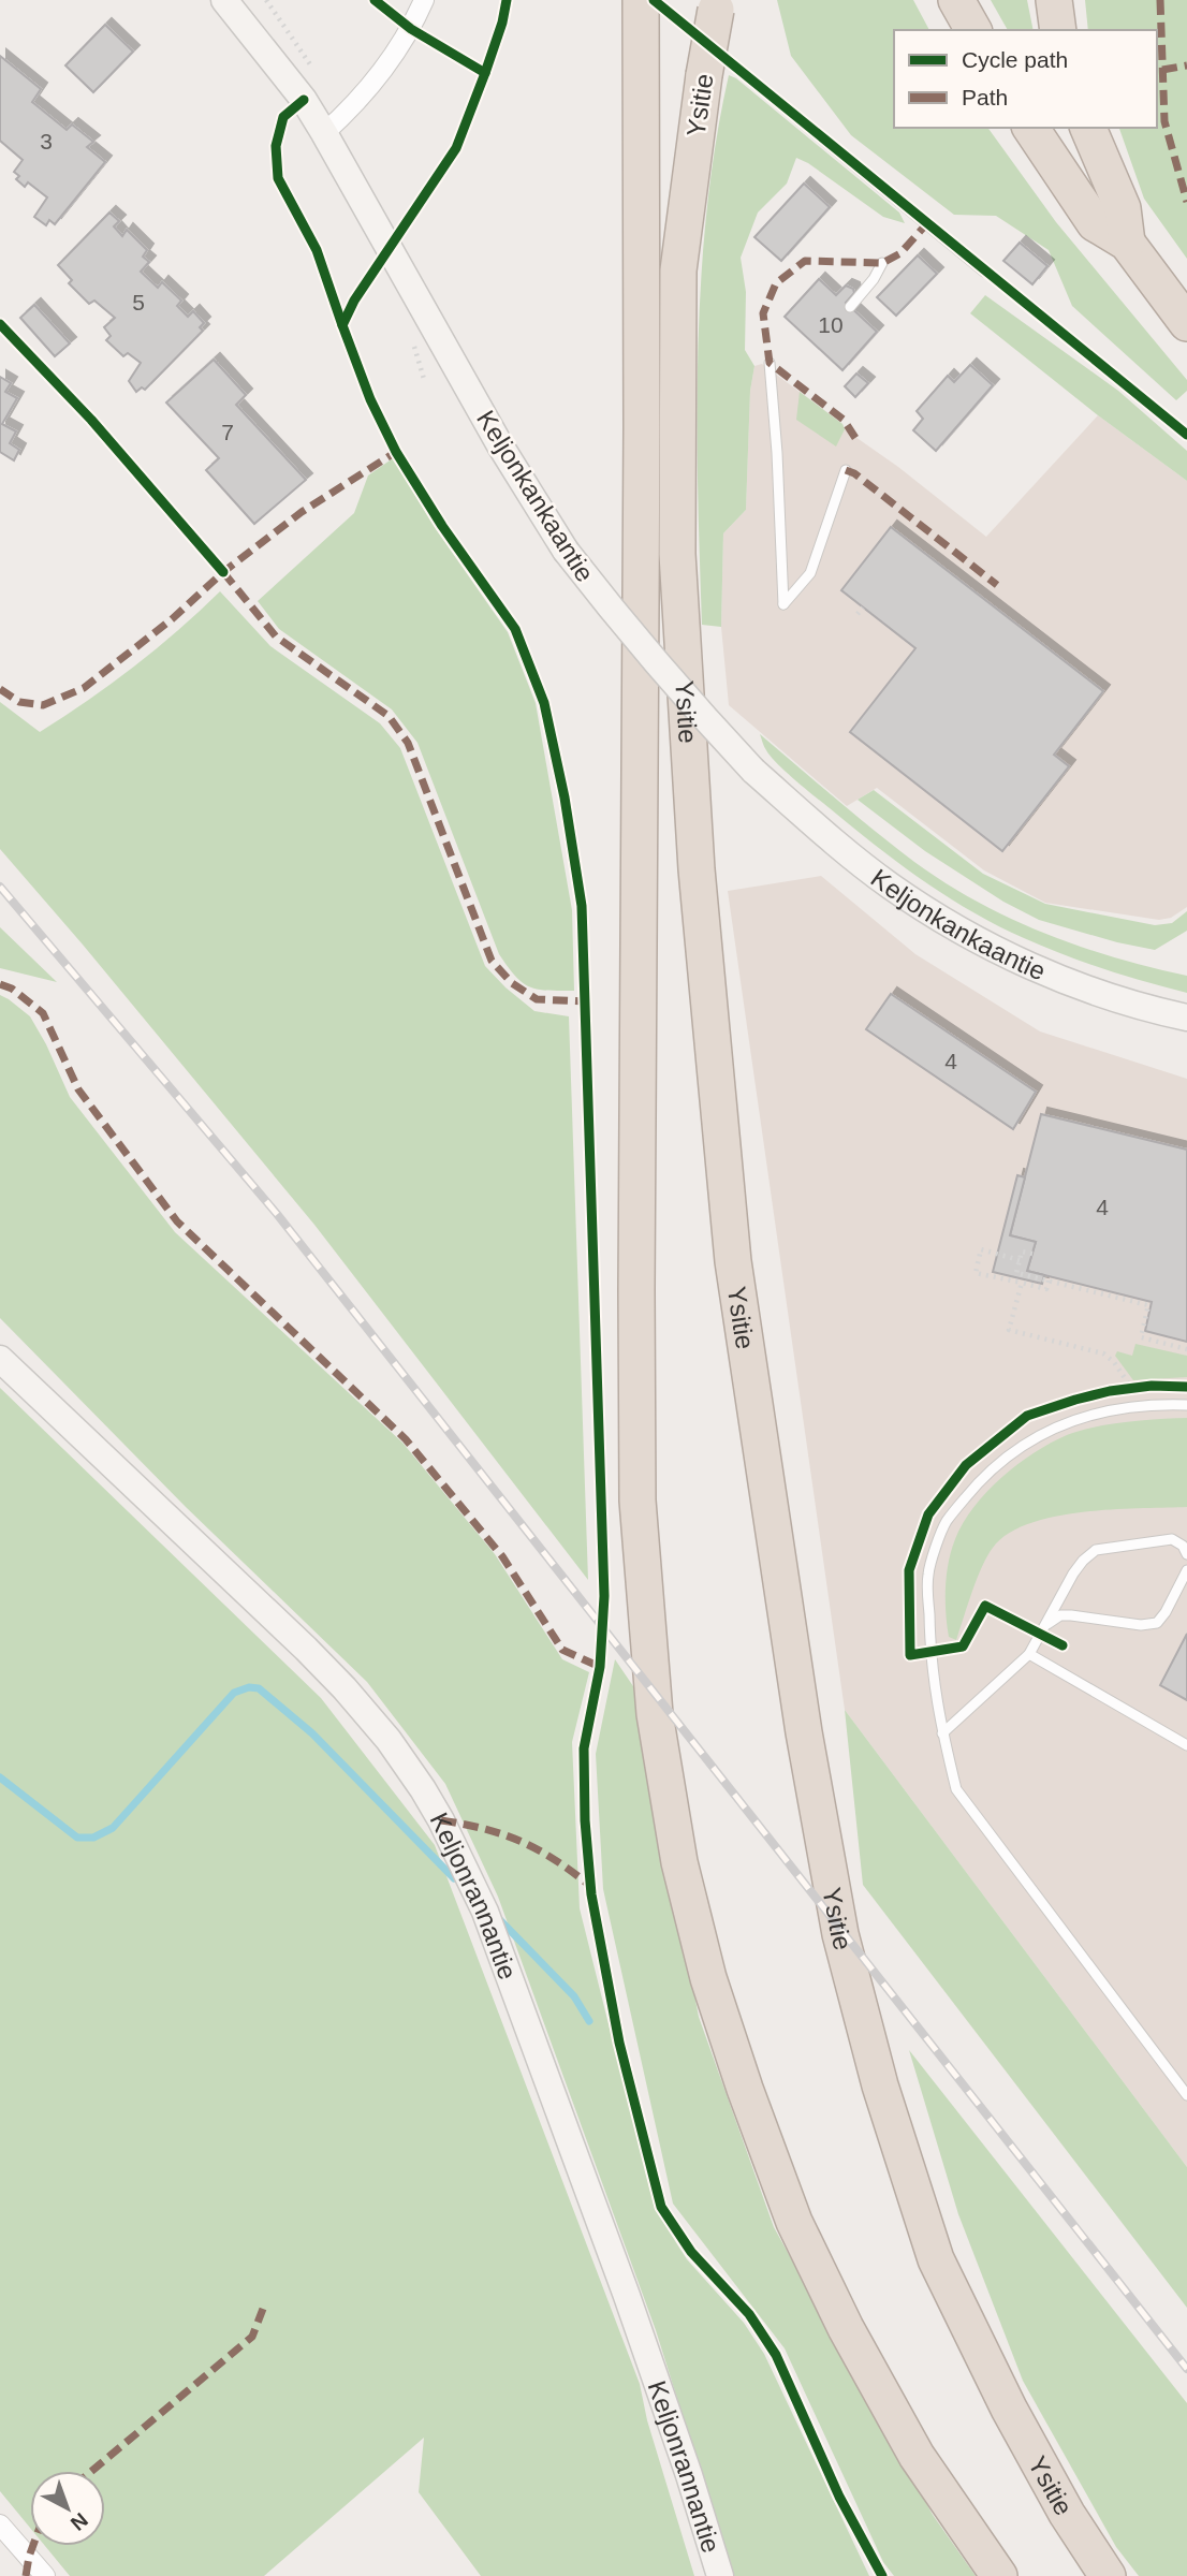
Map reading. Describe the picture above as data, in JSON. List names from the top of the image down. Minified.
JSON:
{"streets":{"highway":["Ysitie"],"main road":["Keljonkankaantie","Keljonrannantie"]},"house_numbers":["3","5","10","7","4","4"],"legend":["Cycle path","Path"],"north":"bottom right"}
